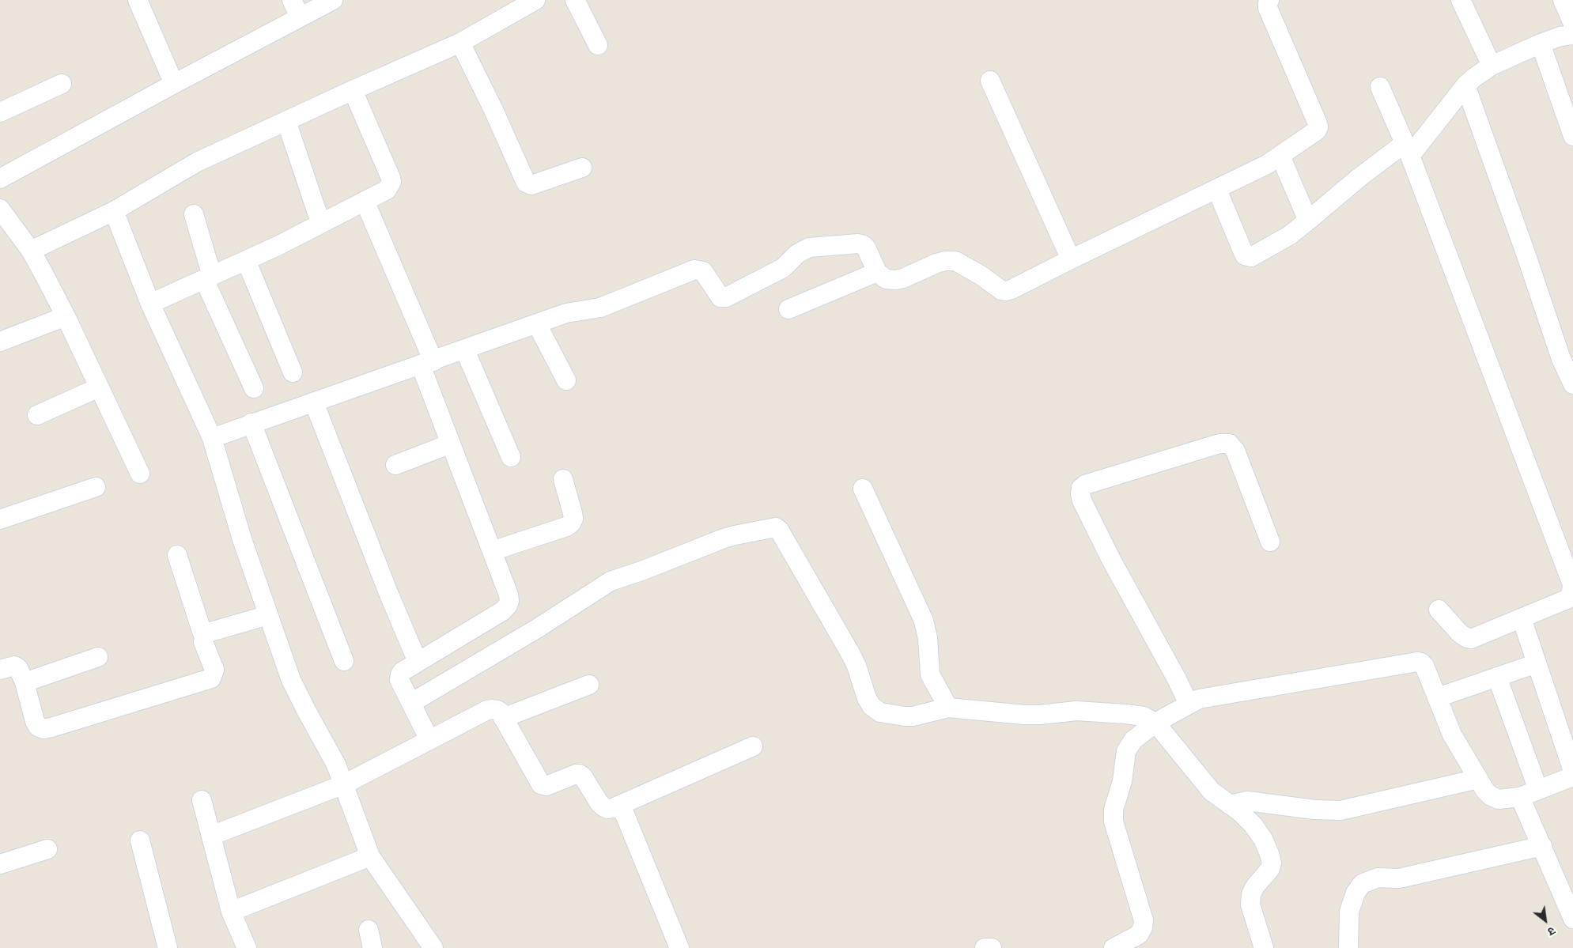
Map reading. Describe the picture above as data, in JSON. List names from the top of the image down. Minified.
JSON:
{"north":"bottom right"}
